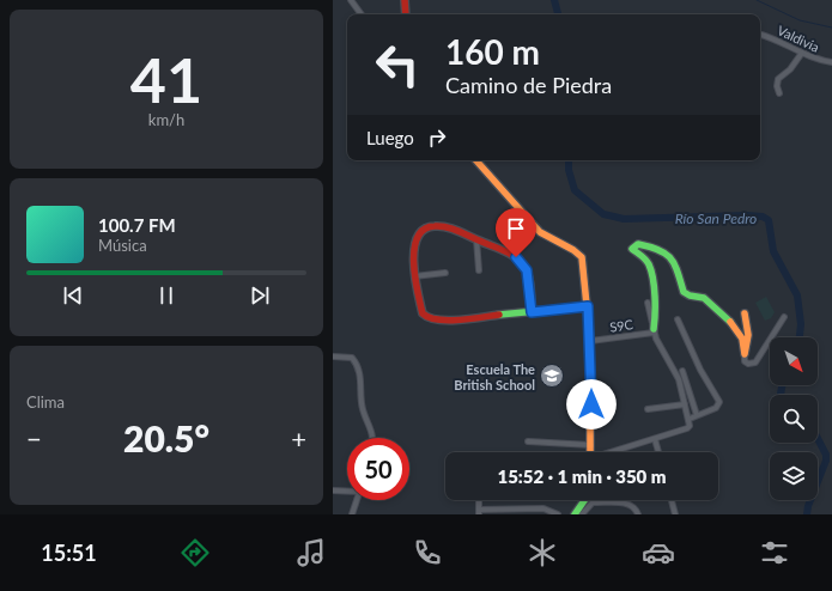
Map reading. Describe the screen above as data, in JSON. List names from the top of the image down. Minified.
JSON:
{"streets":{"street":["Valdivia","S9C"]},"water":["Río San Pedro"],"places":{"school or university":["Escuela The British School"]},"north":"bottom right","page":{"tile":[["41","km/h"],"Clima"],"turn":["160 m","Camino de Piedra"],"then":"Luego","song":["100.7 FM","Música"],"heat":["−","20.5°","+"],"limit":"50","trip":"15:52 · 1 min · 350 m","tabs":"15:51"}}
